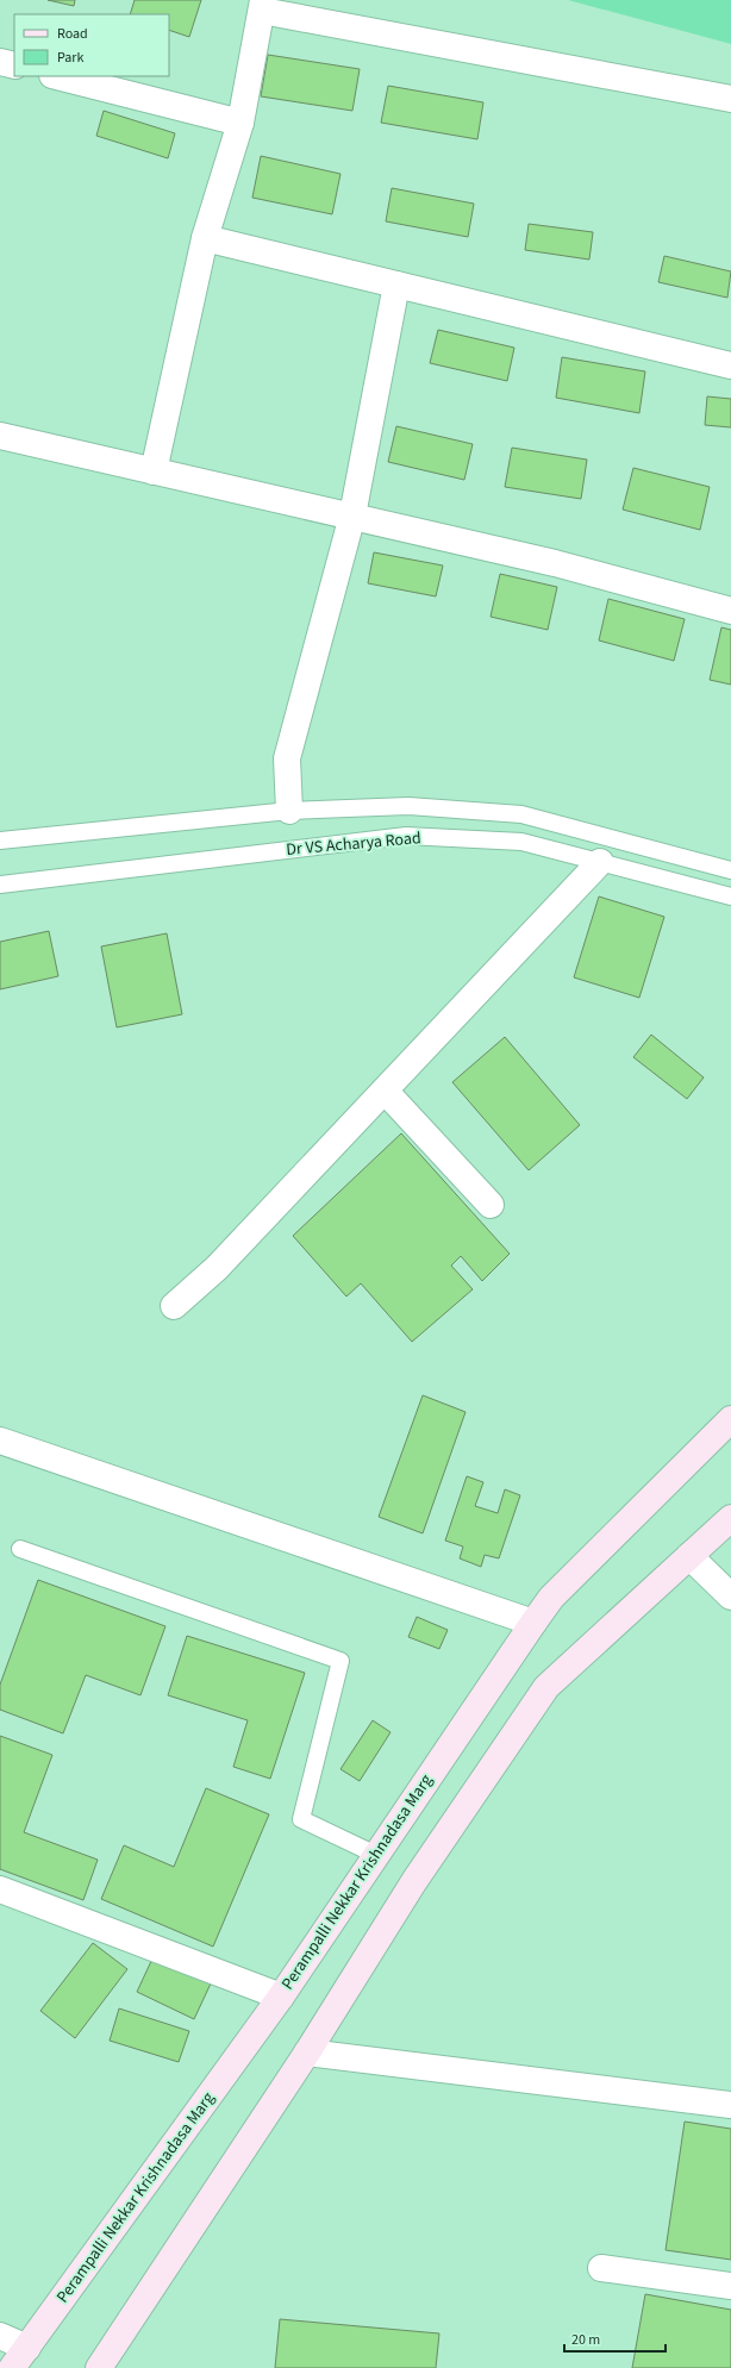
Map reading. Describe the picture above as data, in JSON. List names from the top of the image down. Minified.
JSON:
{"streets":{"main road":["Perampalli Nekkar Krishnadasa Marg"],"lane":["Dr VS Acharya Road"]},"legend":["Road","Park"],"scale_bar":"20 m"}
